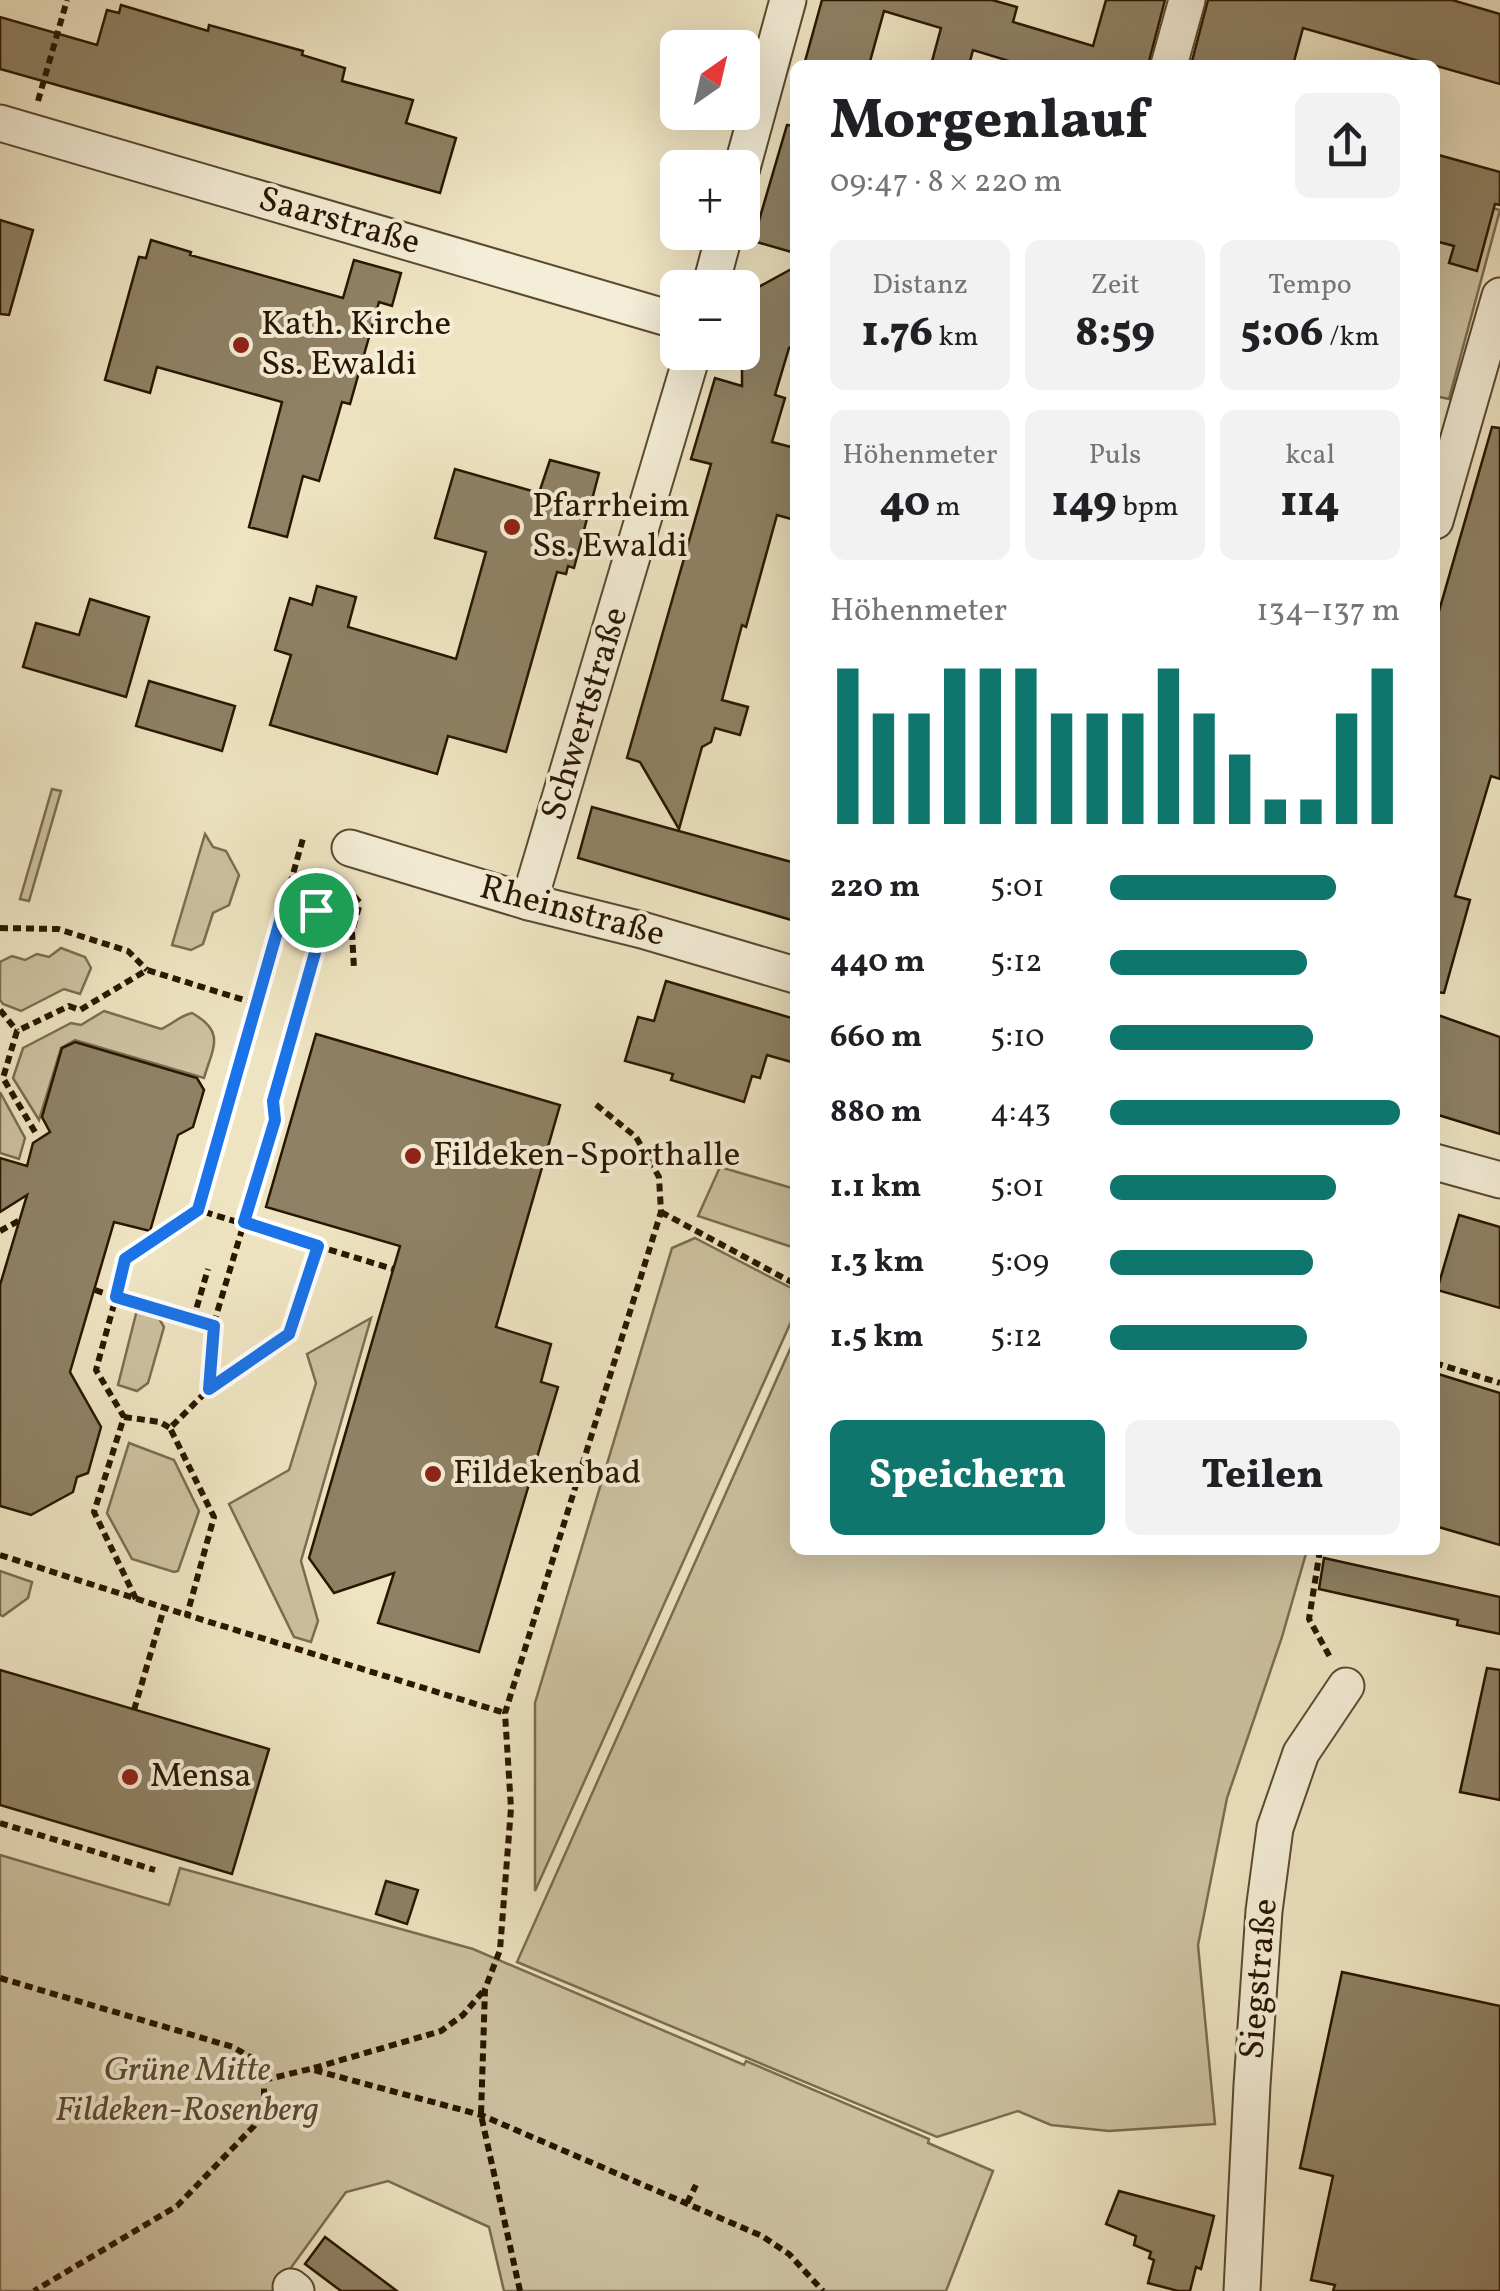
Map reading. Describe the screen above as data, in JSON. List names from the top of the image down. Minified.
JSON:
{"streets":{"street":["Saarstraße","Schwertstraße","Rheinstraße","Siegstraße"]},"crossings":[["Schwertstraße","Rheinstraße"]],"parks":["Grüne Mitte Fildeken-Rosenberg"],"places":["Kath. Kirche Ss. Ewaldi","Pfarrheim Ss. Ewaldi","Fildeken-Sporthalle","Fildekenbad","Mensa"],"north":"top right","page":{"map_buttons":["+","−"],"heading":["Morgenlauf","09:47 · 8 × 220 m"],"stats":[["Distanz","1.76 km"],["Zeit","8:59"],["Tempo","5:06 /km"],["Höhenmeter","40 m"],["Puls","149 bpm"],["kcal","114"]],"chart":["Höhenmeter","134–137 m"],"list":[{"name":"220 m","note":"5:01"},{"name":"440 m","note":"5:12"},{"name":"660 m","note":"5:10"},{"name":"880 m","note":"4:43"},{"name":"1.1 km","note":"5:01"},{"name":"1.3 km","note":"5:09"},{"name":"1.5 km","note":"5:12"}],"buttons":["Speichern","Teilen"]}}
